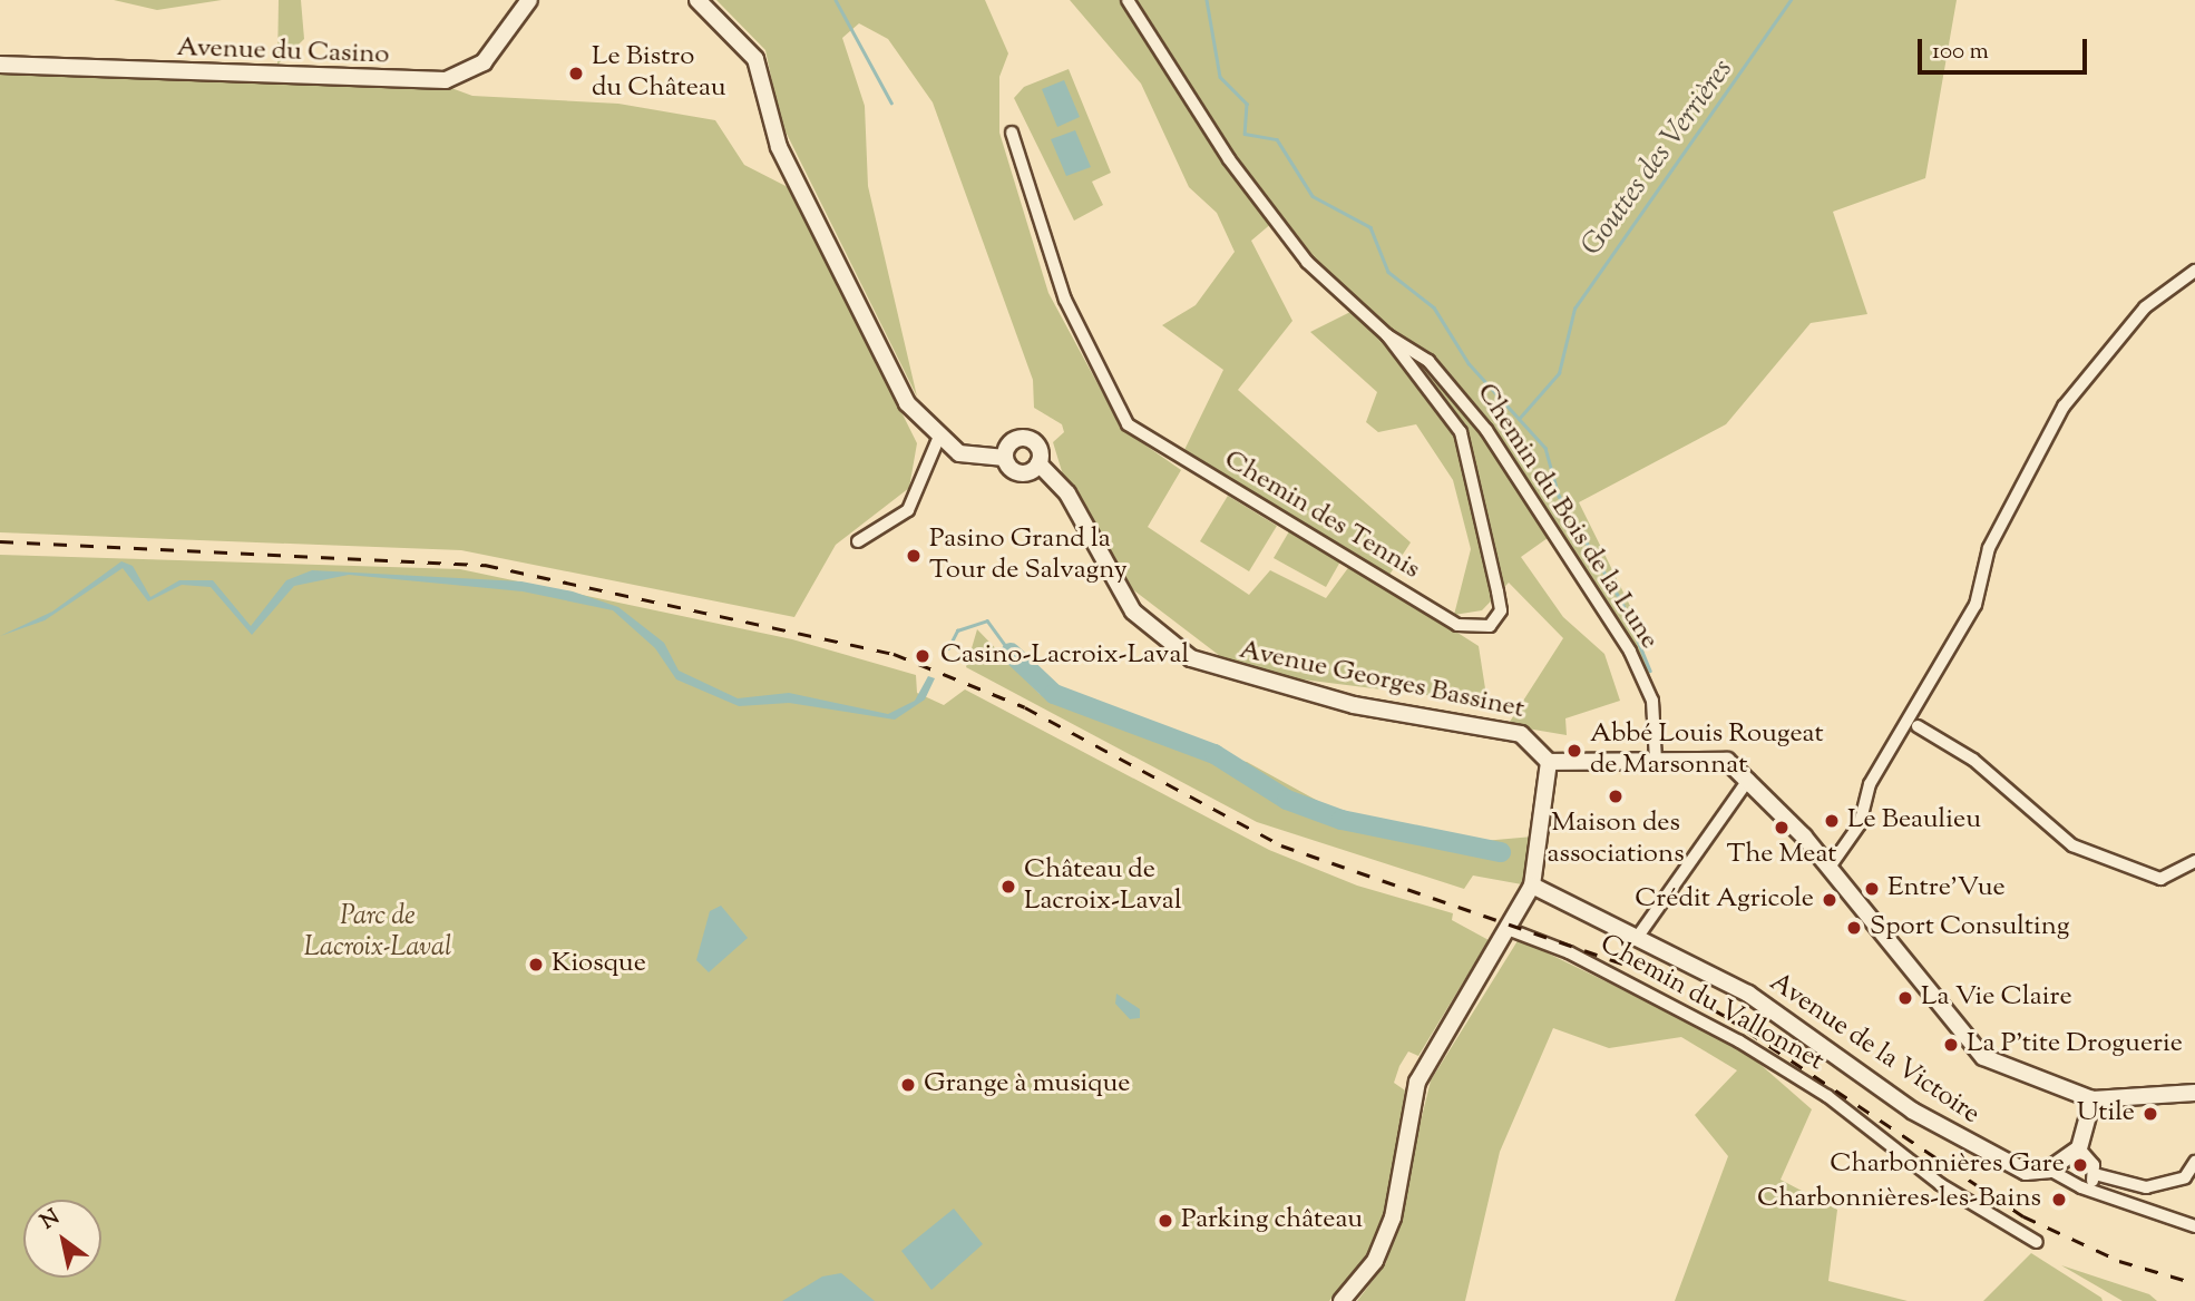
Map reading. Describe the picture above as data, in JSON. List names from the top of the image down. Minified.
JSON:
{"streets":{"street":["Avenue du Casino","Chemin des Tennis","Chemin du Bois de la Lune","Avenue Georges Bassinet","Chemin du Vallonnet","Avenue de la Victoire"]},"crossings":[["Chemin des Tennis","Chemin du Bois de la Lune"]],"water":["Gouttes des Verrières"],"parks":["Parc de Lacroix-Laval"],"places":["Le Bistro du Château","Pasino Grand la Tour de Salvagny","Casino-Lacroix-Laval","Abbé Louis Rougeat de Marsonnat","Maison des associations","Le Beaulieu","The Meat","Château de Lacroix-Laval","Entre'Vue","Crédit Agricole","Sport Consulting","Kiosque","La Vie Claire","La P'tite Droguerie","Grange à musique","Utile","Charbonnières Gare","Charbonnières-les-Bains","Parking château"],"scale_bar":"100 m","north":"top left"}
